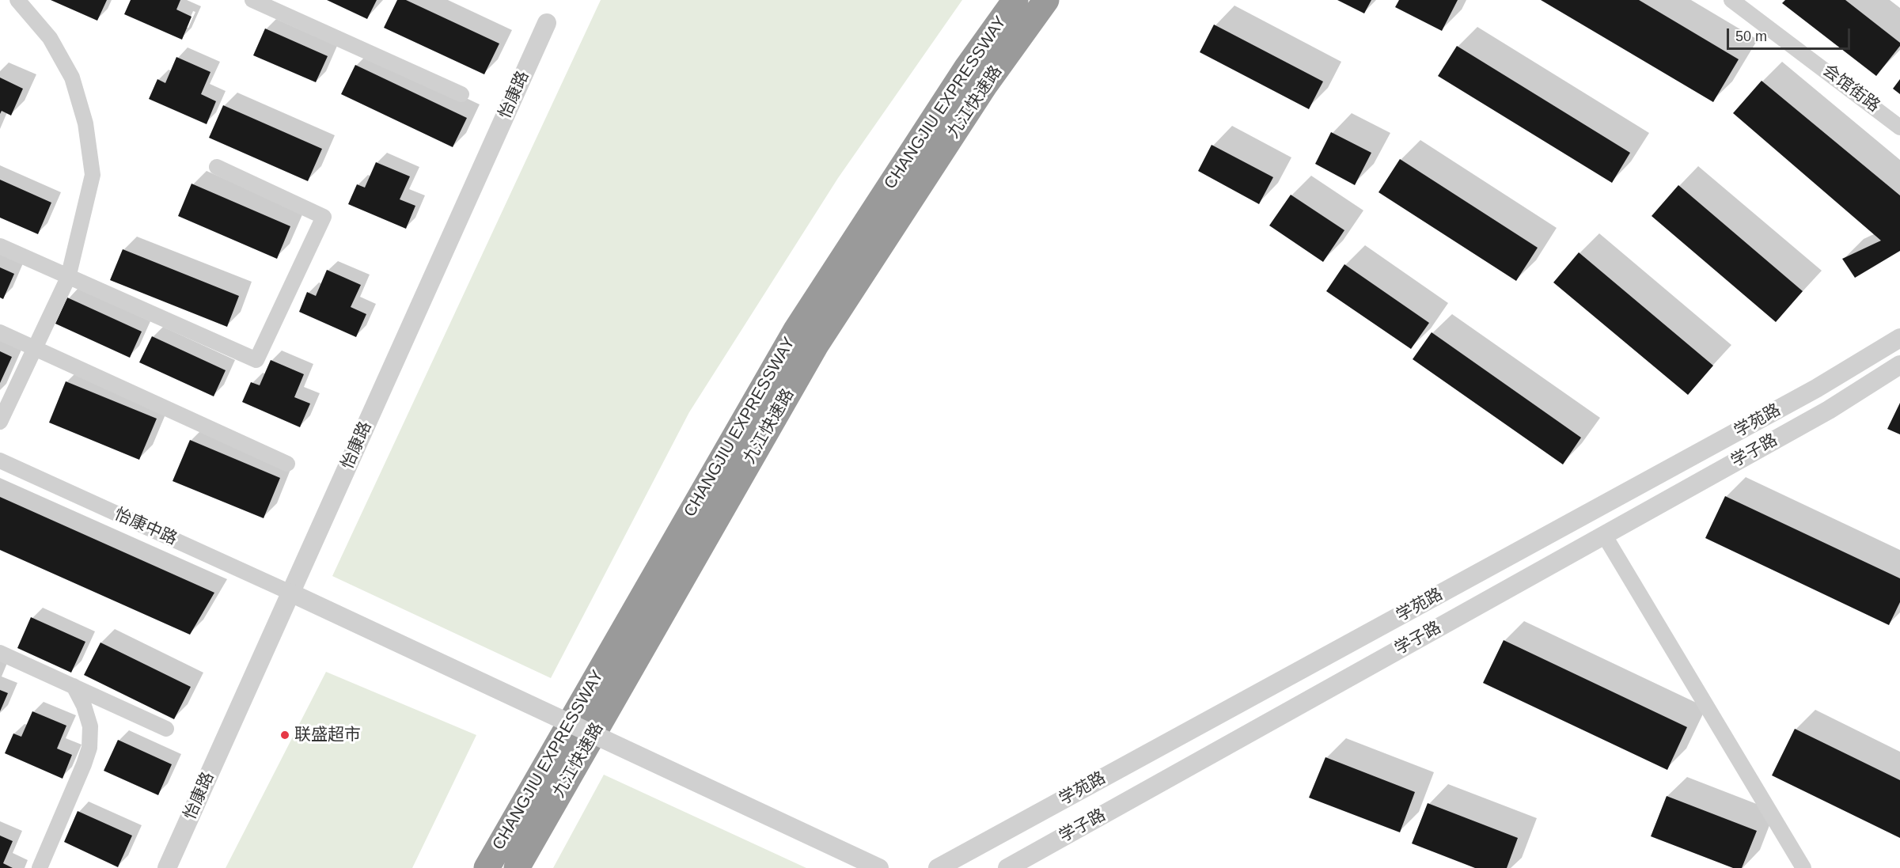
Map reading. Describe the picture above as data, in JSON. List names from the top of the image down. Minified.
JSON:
{"streets":{"highway":["九江快速路","CHANGJIU EXPRESSWAY"],"street":["会馆街路","怡康路","学苑路","学子路","怡康中路"]},"crossings":[["怡康路","怡康中路"]],"places":["联盛超市"],"scale_bar":"50 m"}
